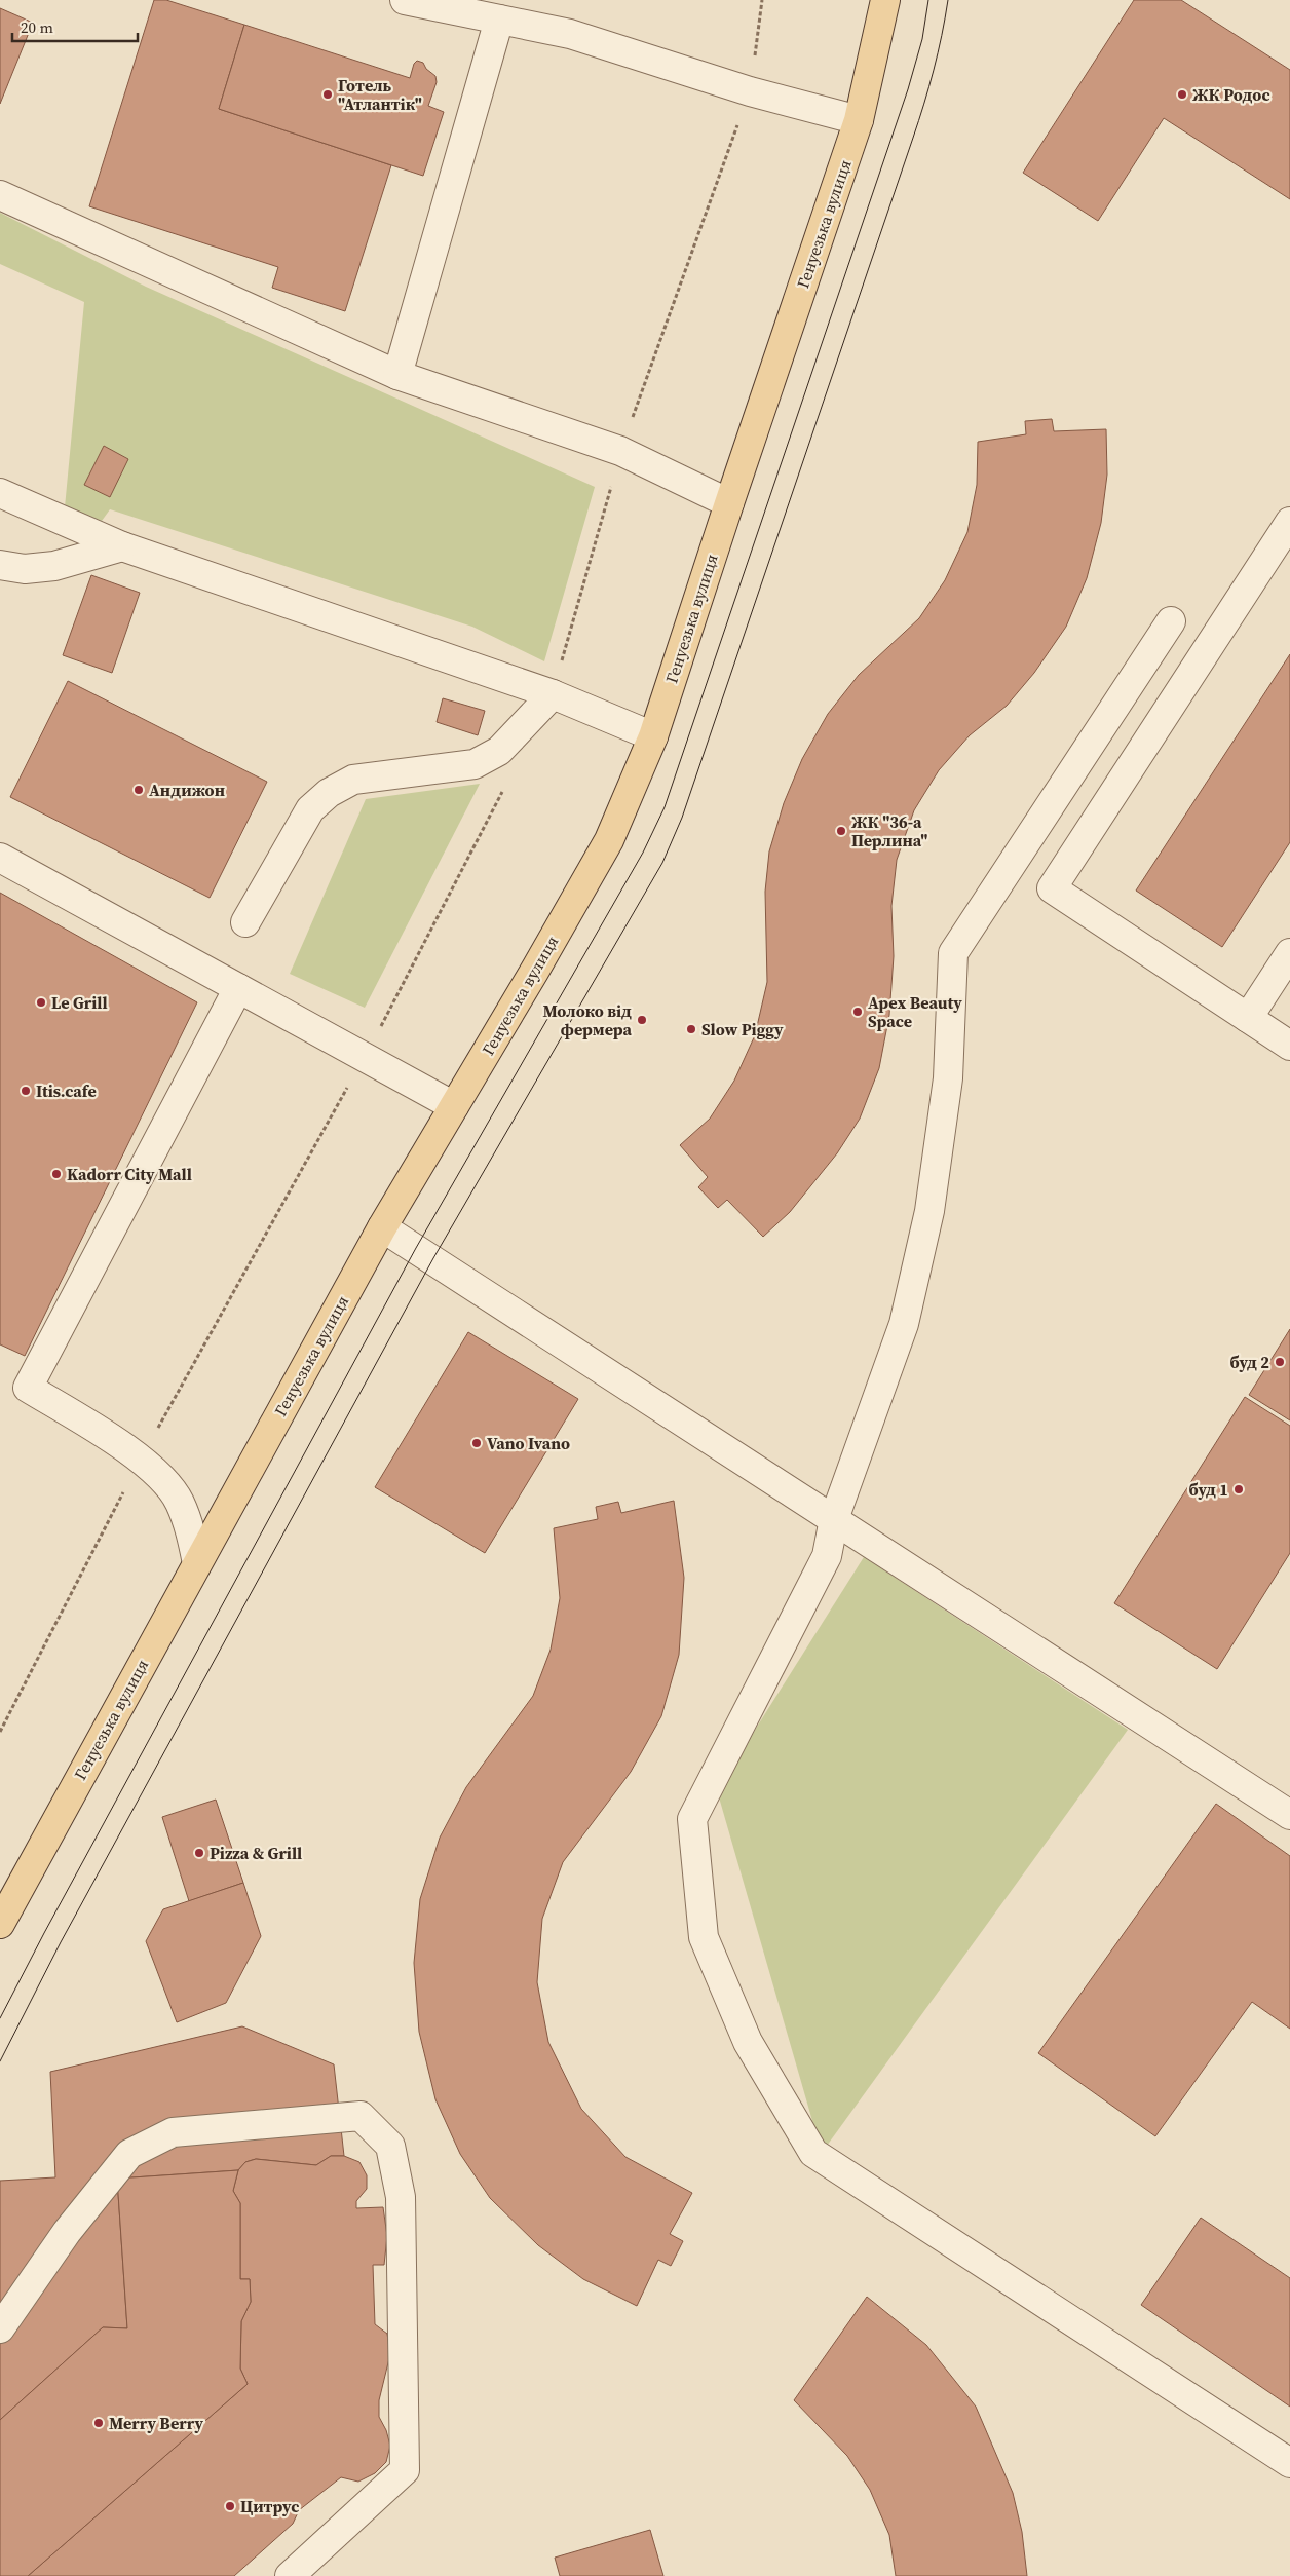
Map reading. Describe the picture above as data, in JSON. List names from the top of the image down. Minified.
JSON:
{"streets":{"main road":["Генуезька вулиця"]},"places":["Готель \"Атлантік\"","ЖК Родос","Андижон","ЖК \"36-а Перлина\"","Le Grill","Apex Beauty Space","Молоко від фермера","Slow Piggy","Itis.cafe","Kadorr City Mall","буд 2","Vano Ivano","буд 1","Pizza & Grill","Merry Berry","Цитрус"],"scale_bar":"20 m"}
